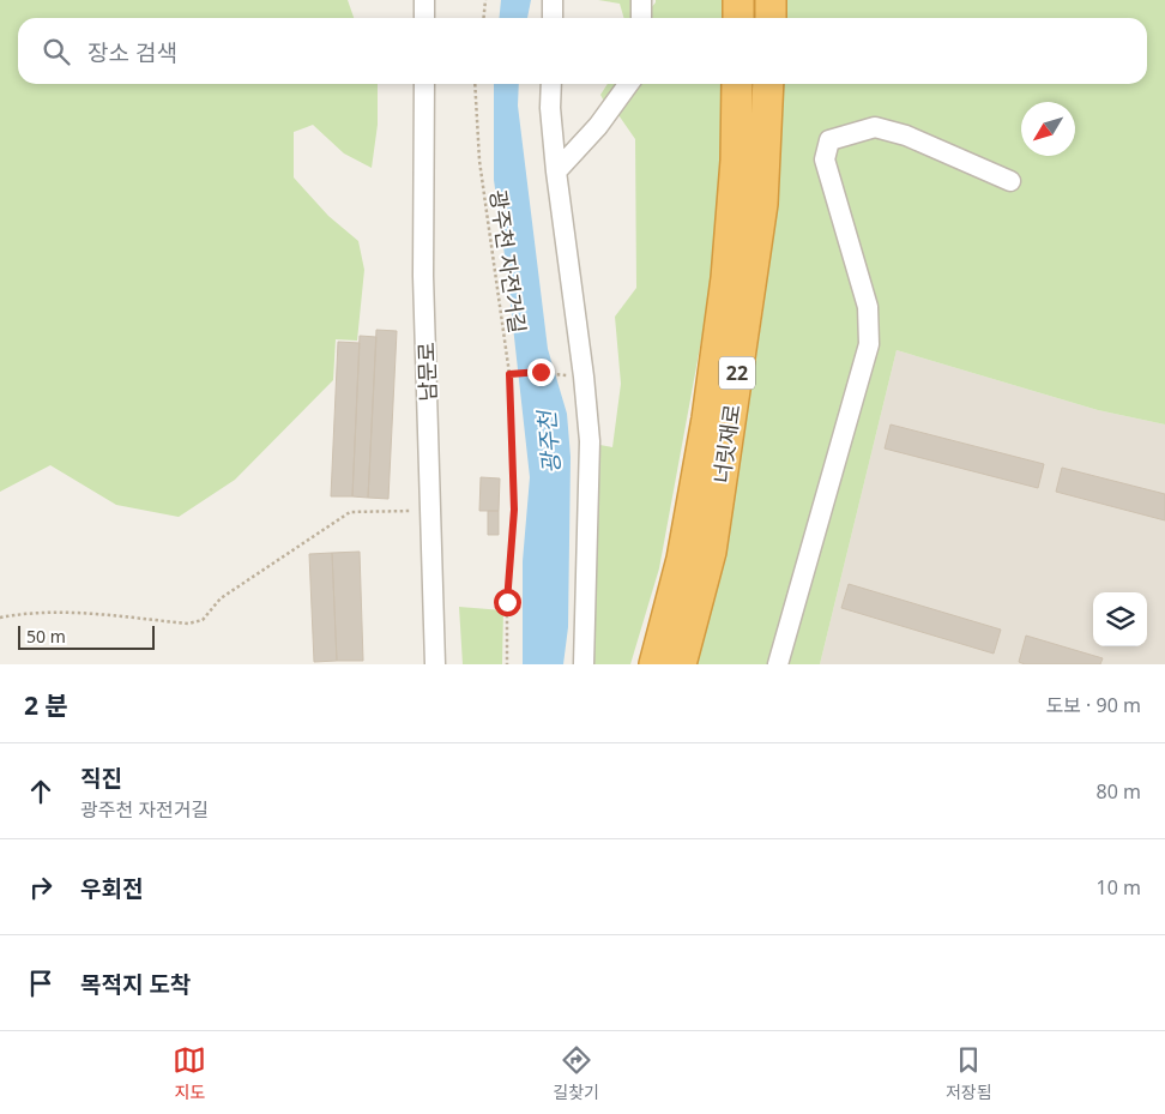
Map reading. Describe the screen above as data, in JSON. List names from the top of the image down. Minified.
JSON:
{"streets":{"highway":["22","너릿재로"],"street":["남문로"],"path":["광주천 자전거길"]},"water":["광주천"],"scale_bar":"50 m","north":"bottom left","page":{"search":"장소 검색","scale":"50 m","heading":["2 분","도보 · 90 m"],"list":[["직진","광주천 자전거길","80 m"],["우회전","10 m"],"목적지 도착"],"nav":["지도","길찾기","저장됨"]}}
